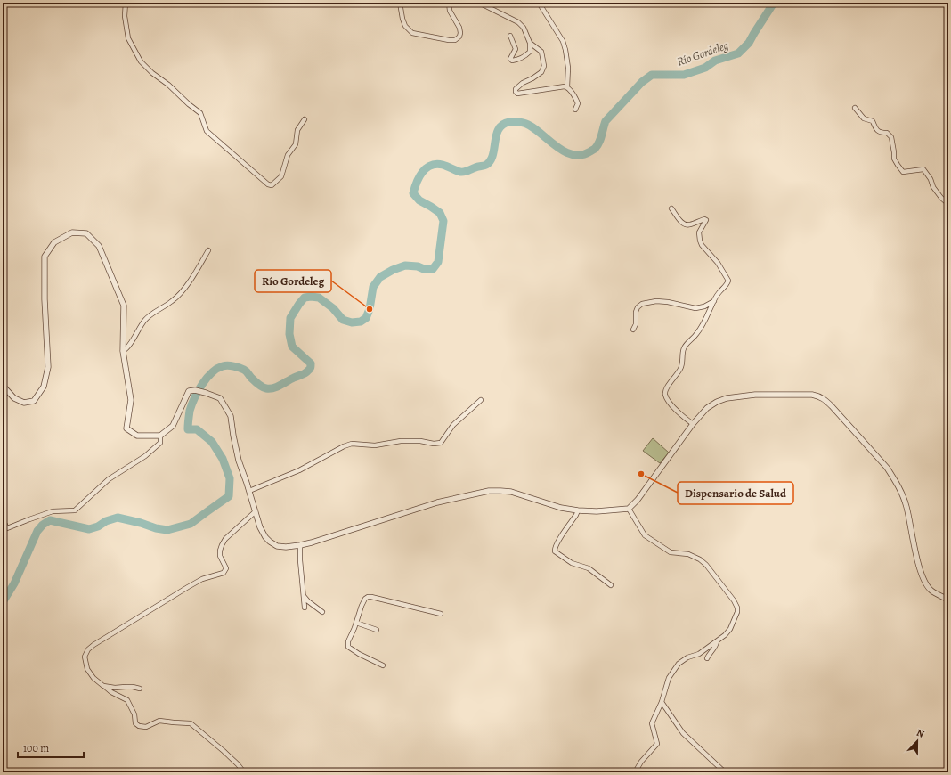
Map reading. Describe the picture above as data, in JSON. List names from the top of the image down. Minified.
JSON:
{"water":["Río Gordeleg"],"places":["Río Gordeleg","Dispensario de Salud"],"scale_bar":"100 m","north":"top"}
